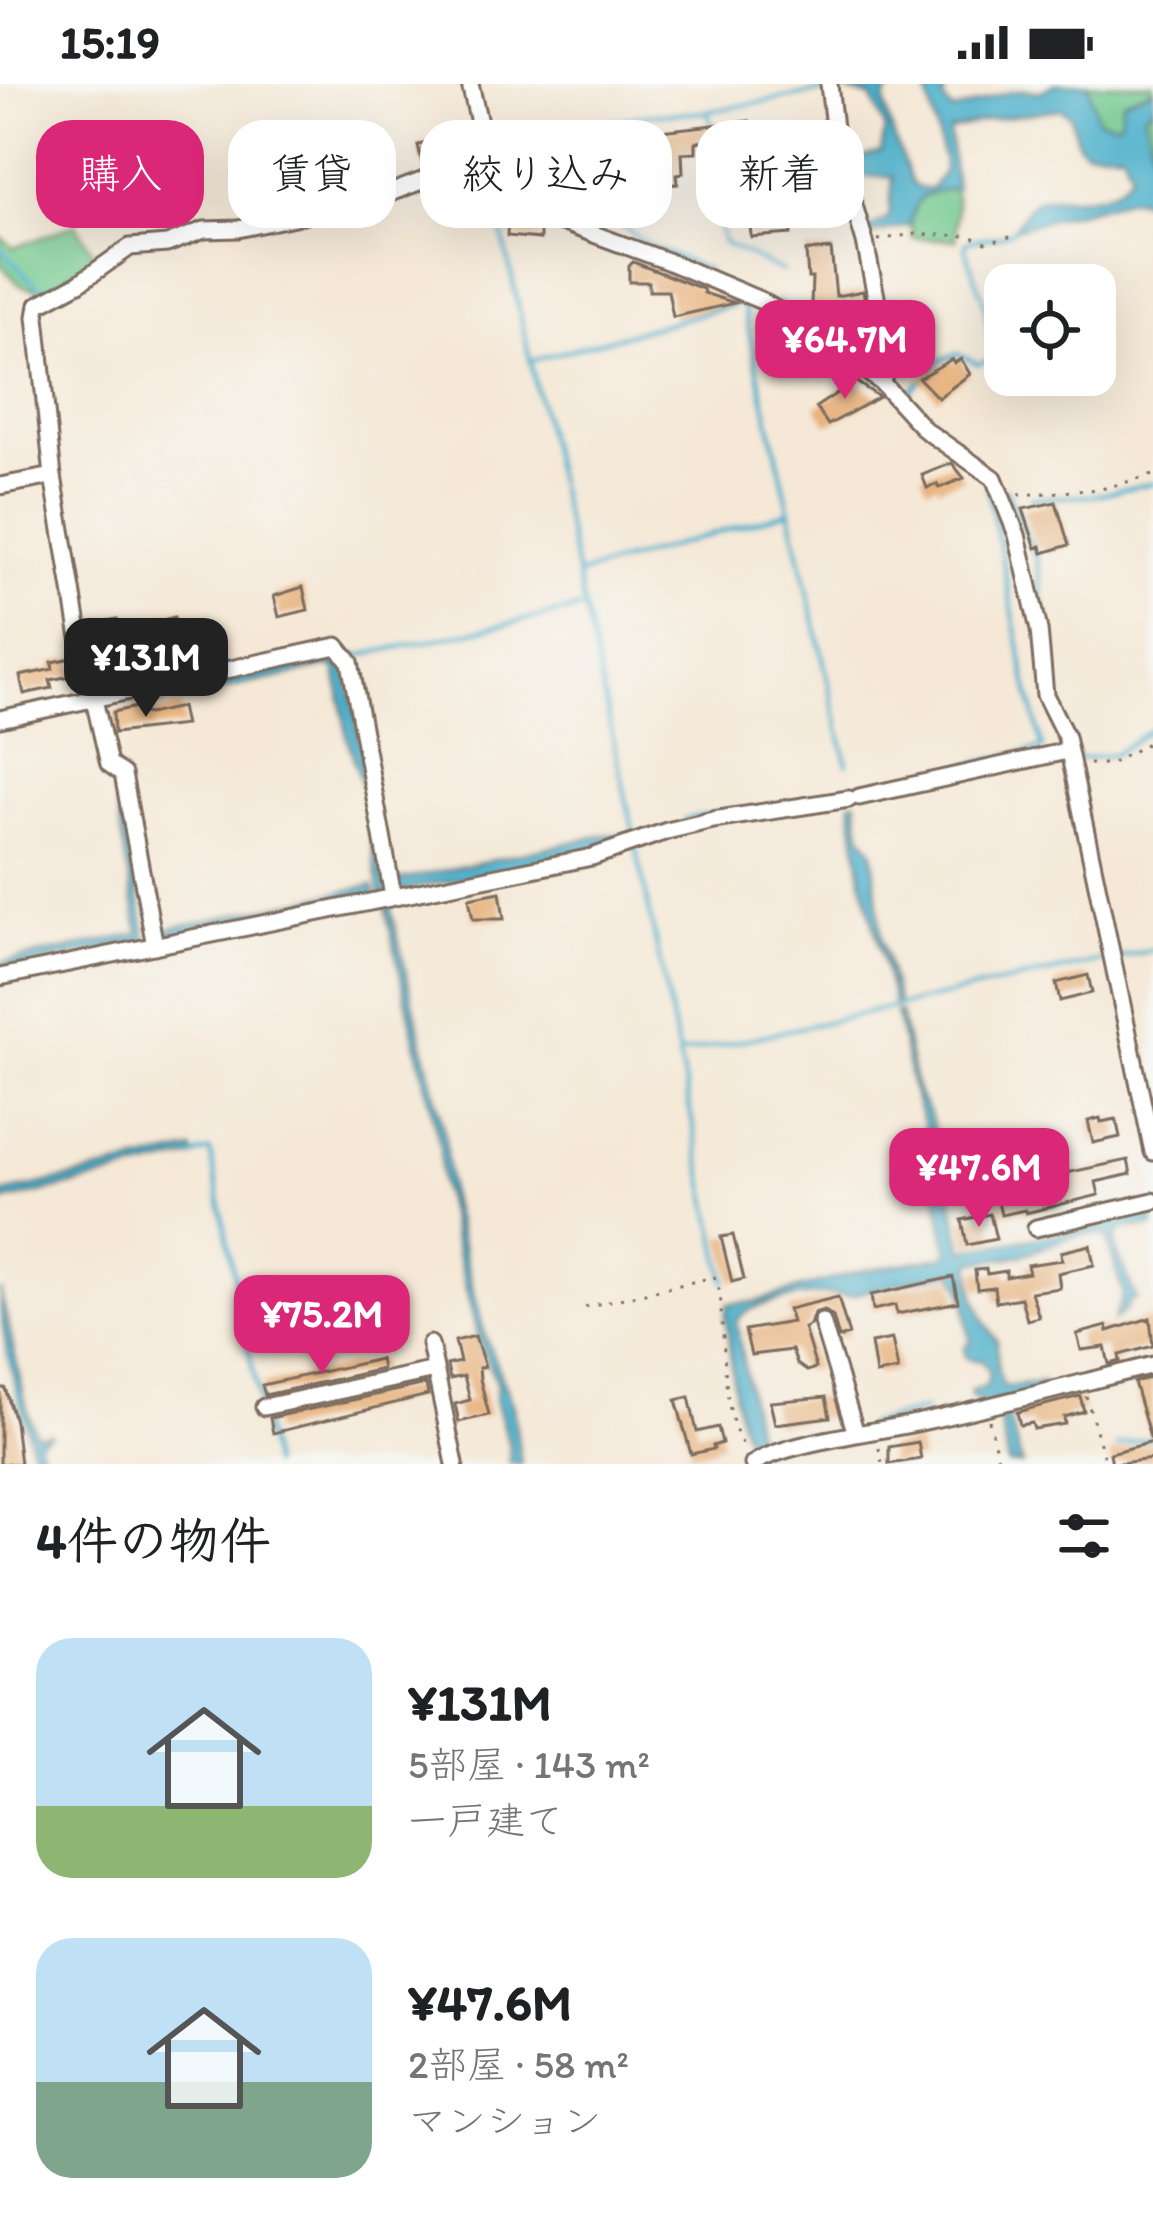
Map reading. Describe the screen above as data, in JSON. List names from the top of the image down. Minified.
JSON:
{"page":{"status":"15:19","chip":["購入","賃貸","絞り込み","新着"],"price":["¥64.7M","¥131M","¥47.6M","¥75.2M"],"heading":"4件の物件","list":[{"name":"¥131M","note":"5部屋 · 143 m² · 一戸建て"},{"name":"¥47.6M","note":"2部屋 · 58 m² · マンション"}]}}
